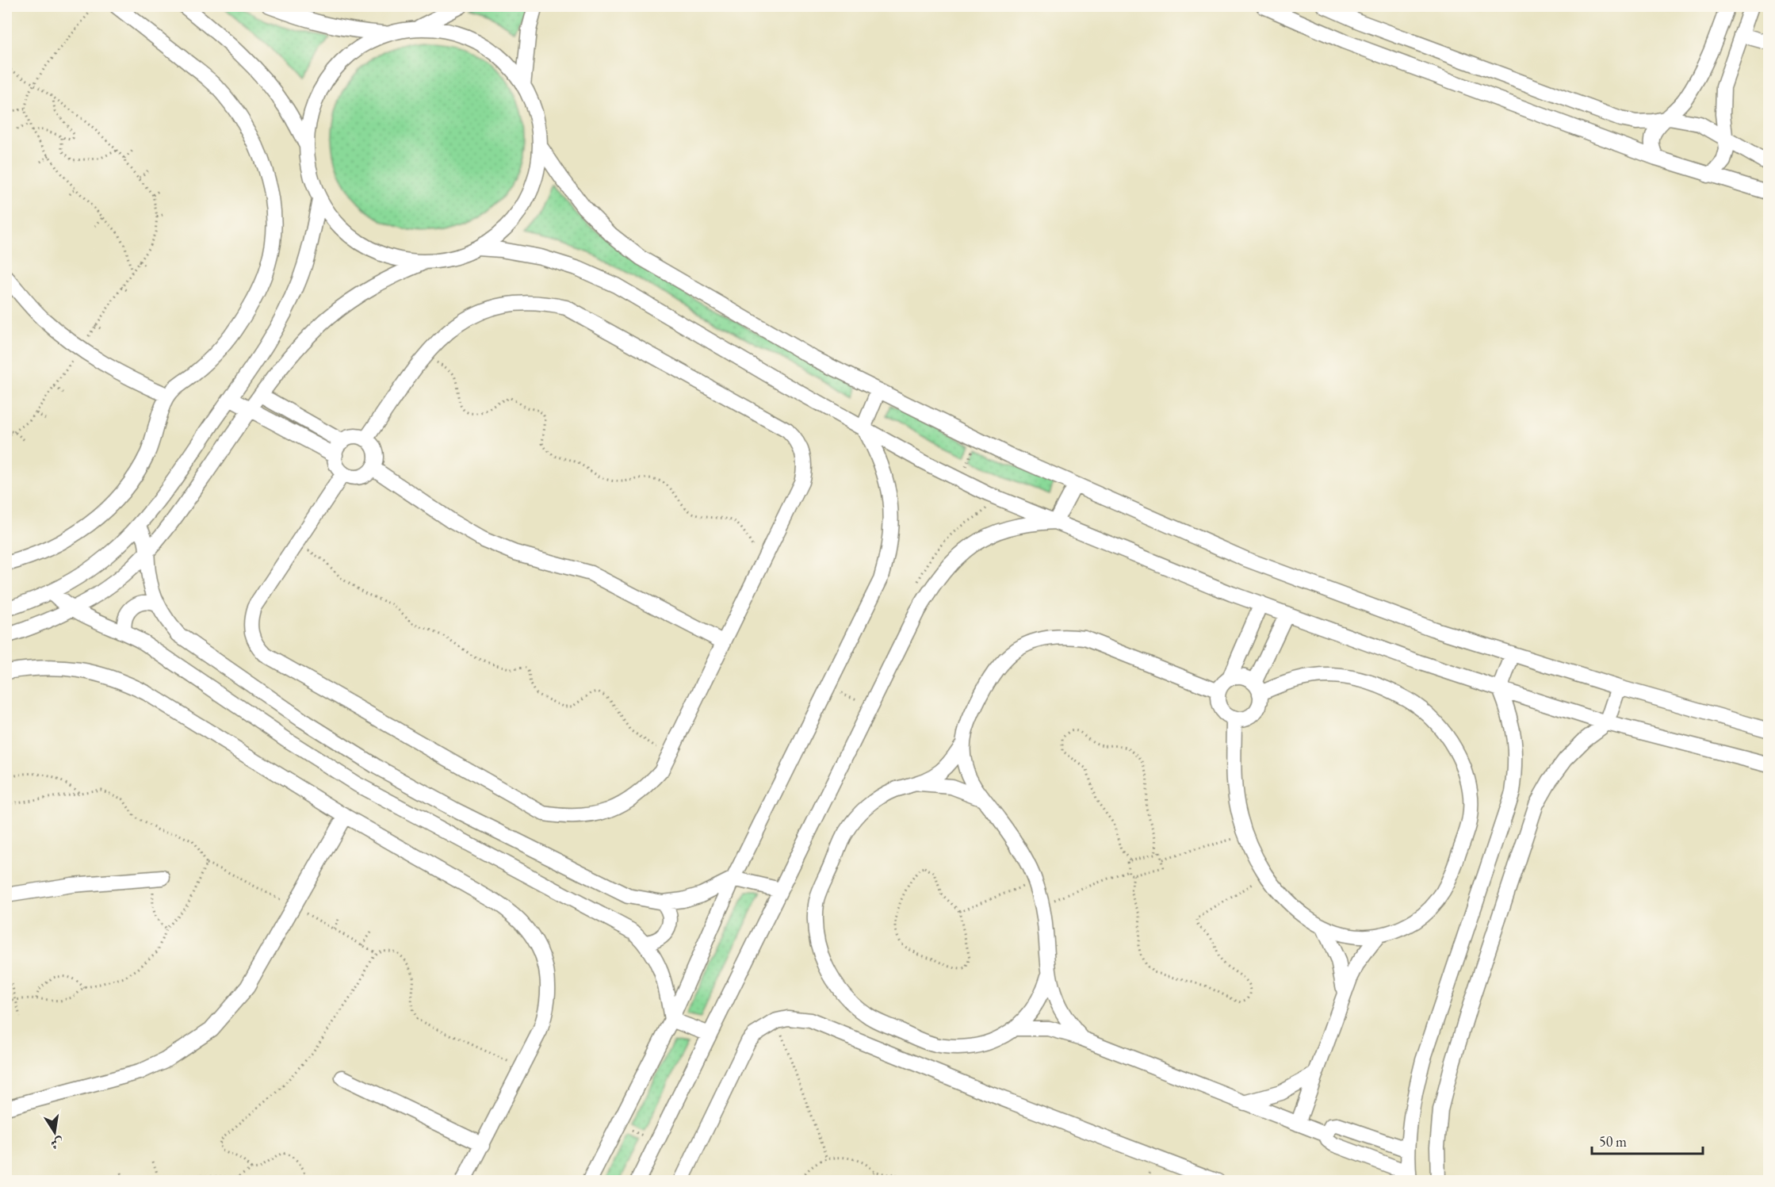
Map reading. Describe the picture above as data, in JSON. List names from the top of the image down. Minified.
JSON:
{"scale_bar":"50 m","north":"bottom"}
